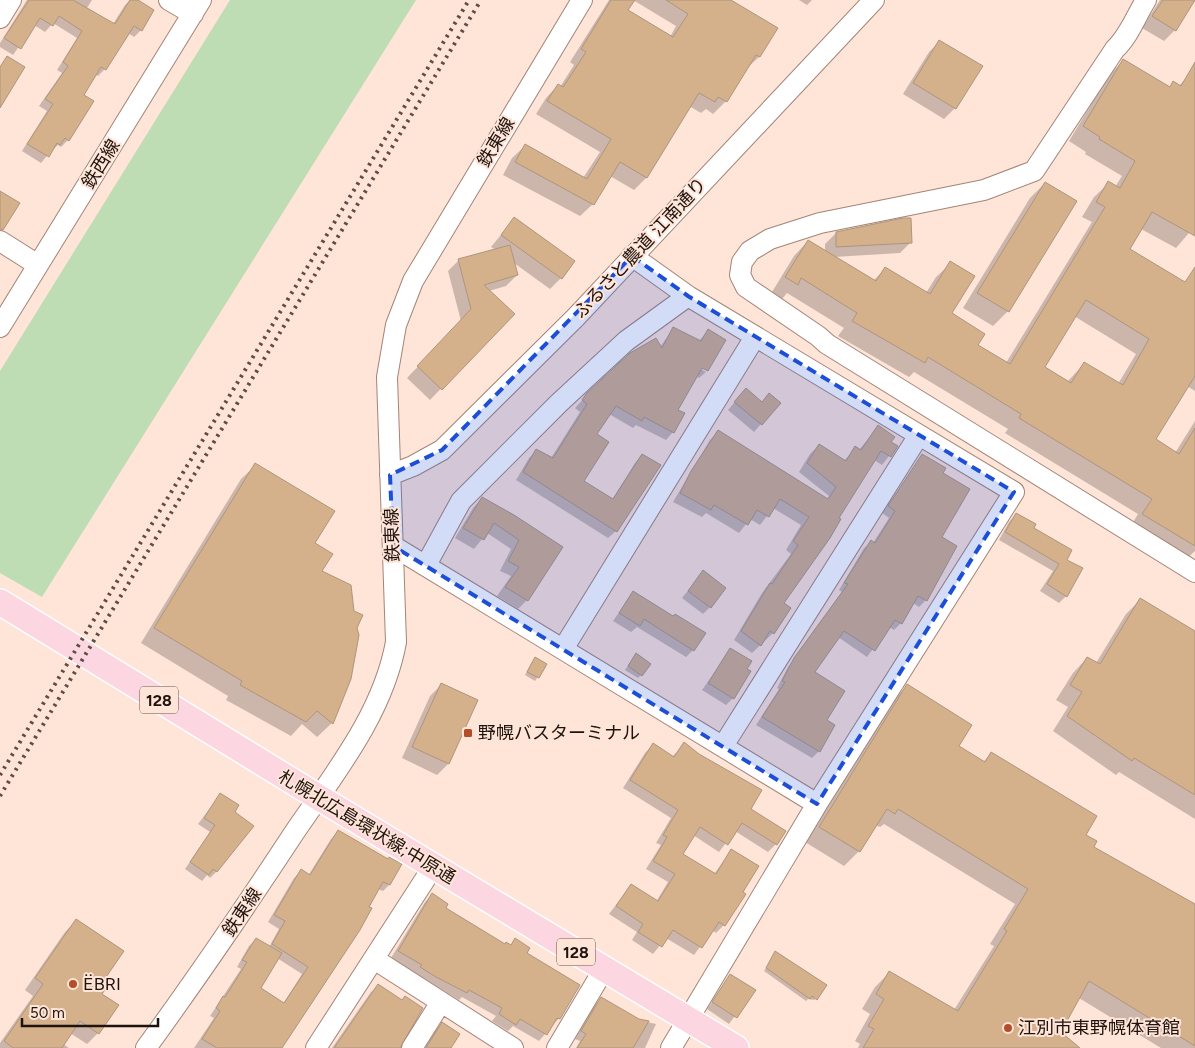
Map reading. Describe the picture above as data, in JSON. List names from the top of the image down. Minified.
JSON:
{"streets":{"main road":["128","札幌北広島環状線;中原通"],"street":["鉄東線","鉄西線","ふるさと農道 江南通り"]},"crossings":[["鉄東線","ふるさと農道 江南通り"],["鉄東線","札幌北広島環状線;中原通"]],"places":{"transit":["野幌バスターミナル"],"other":["ËBRI","江別市東野幌体育館"]},"scale_bar":"50 m"}
